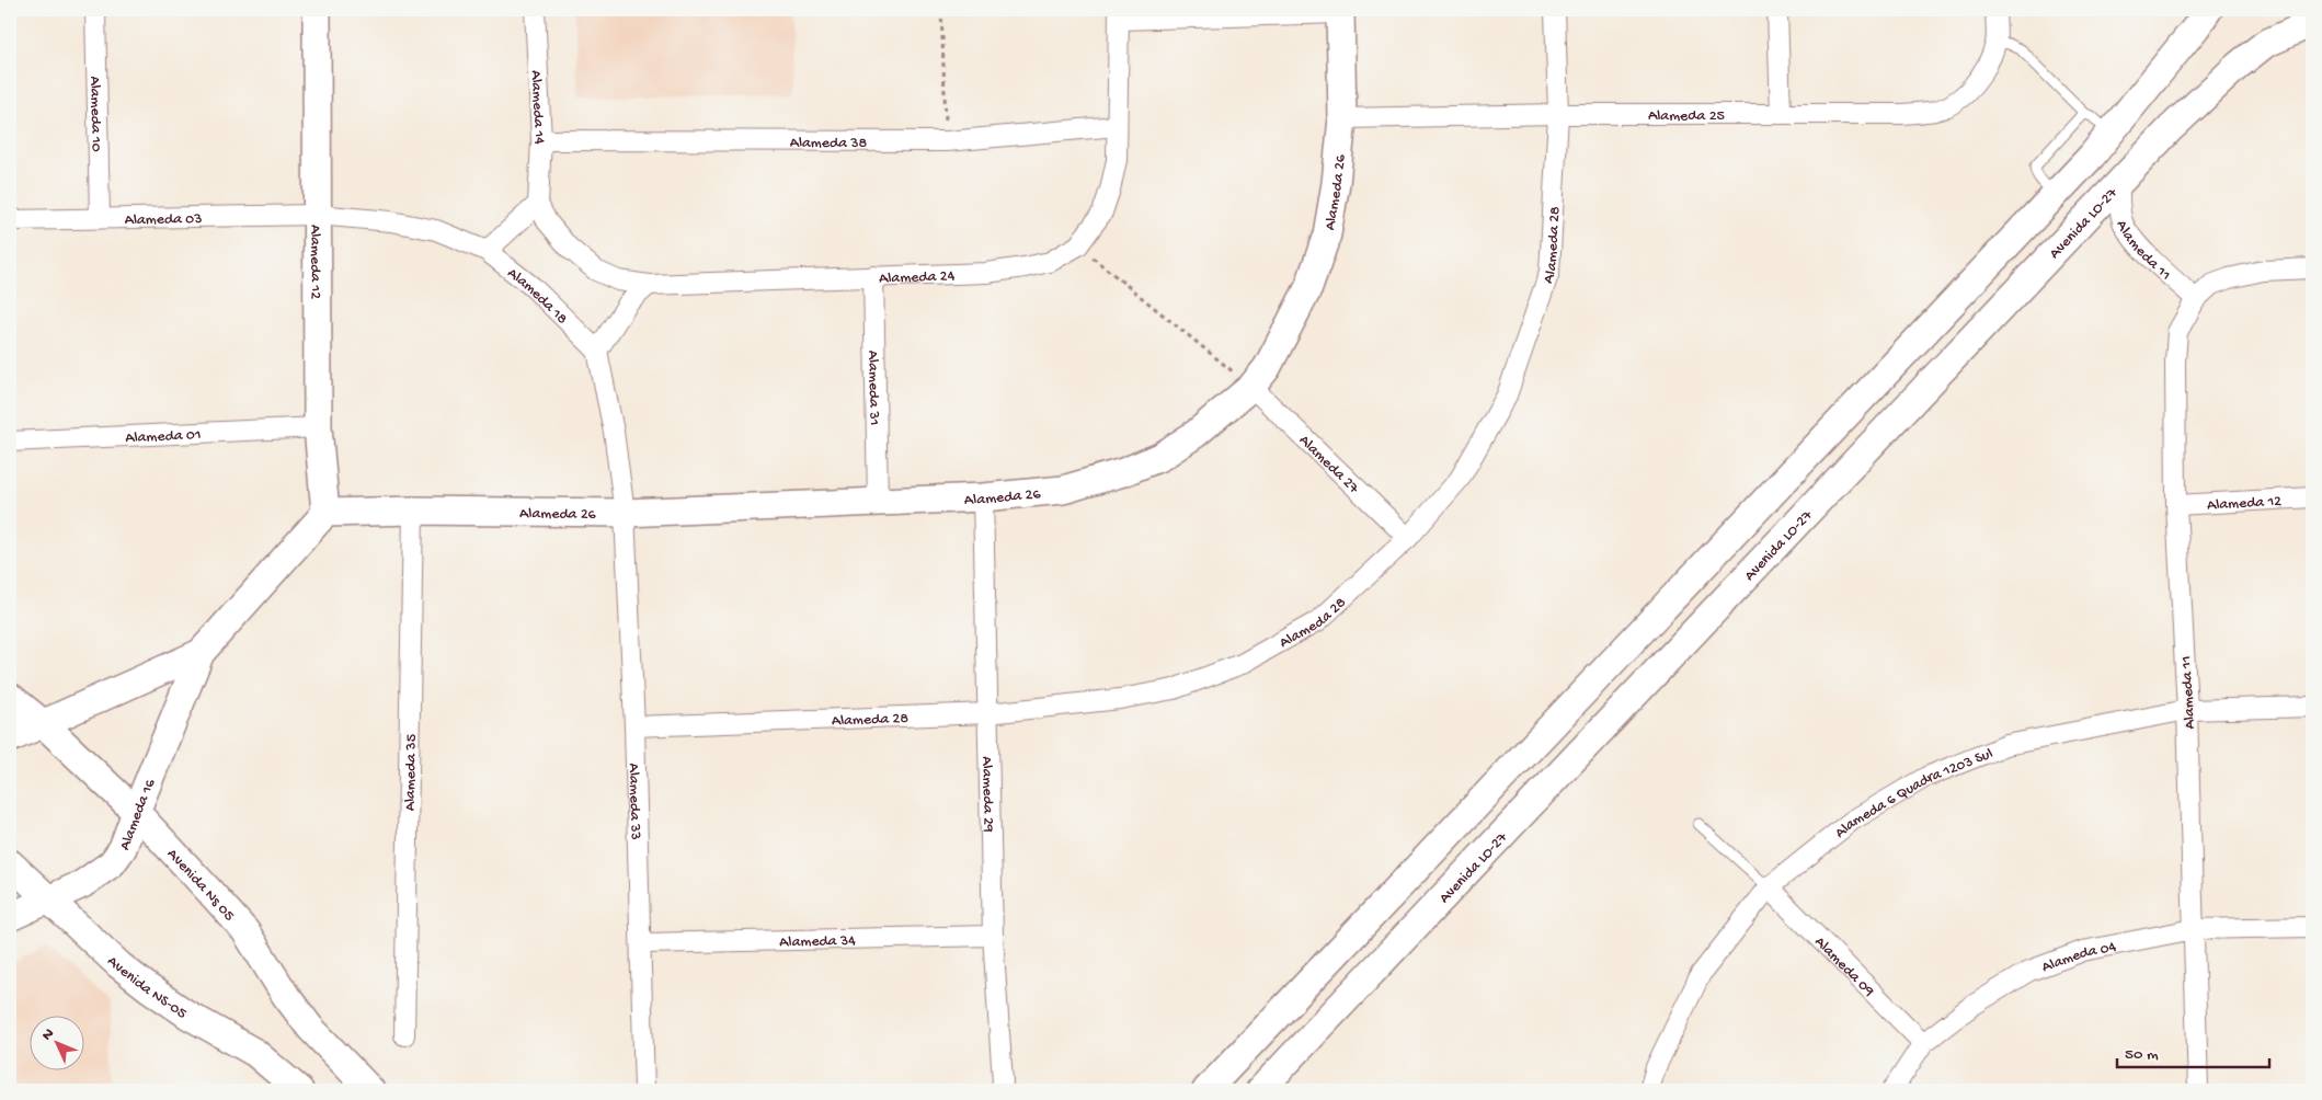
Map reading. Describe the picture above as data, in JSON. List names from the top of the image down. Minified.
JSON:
{"streets":{"street":["Alameda 14","Alameda 10","Alameda 25","Alameda 38","Alameda 26","Alameda 03","Avenida LO-27","Alameda 28","Alameda 11","Alameda 12","Alameda 24","Alameda 18","Alameda 31","Alameda 01","Alameda 27","Alameda 35","Alameda 6 Quadra 1203 Sul","Alameda 29","Alameda 33","Alameda 16","Avenida Ns 05","Alameda 34","Alameda 04","Alameda 09","Avenida NS-05"]},"crossings":[["Alameda 14","Alameda 38"],["Alameda 14","Alameda 24"],["Alameda 10","Alameda 03"],["Alameda 25","Alameda 26"],["Alameda 25","Alameda 28"],["Alameda 38","Alameda 24"],["Alameda 26","Alameda 12"],["Alameda 26","Alameda 31"],["Alameda 26","Alameda 27"],["Alameda 26","Alameda 35"],["Alameda 26","Alameda 29"],["Alameda 26","Alameda 33"],["Alameda 26","Alameda 16"],["Alameda 03","Alameda 12"],["Alameda 03","Alameda 18"],["Avenida LO-27","Alameda 11"],["Alameda 28","Alameda 27"],["Alameda 28","Alameda 29"],["Alameda 28","Alameda 33"],["Alameda 11","Alameda 12"],["Alameda 11","Alameda 6 Quadra 1203 Sul"],["Alameda 11","Alameda 04"],["Alameda 12","Alameda 18"],["Alameda 12","Alameda 01"],["Alameda 12","Alameda 16"],["Alameda 24","Alameda 31"],["Alameda 6 Quadra 1203 Sul","Alameda 09"],["Alameda 29","Alameda 34"],["Alameda 33","Alameda 34"],["Alameda 16","Avenida Ns 05"],["Alameda 16","Avenida NS-05"],["Alameda 04","Alameda 09"]],"scale_bar":"50 m","north":"top left"}
